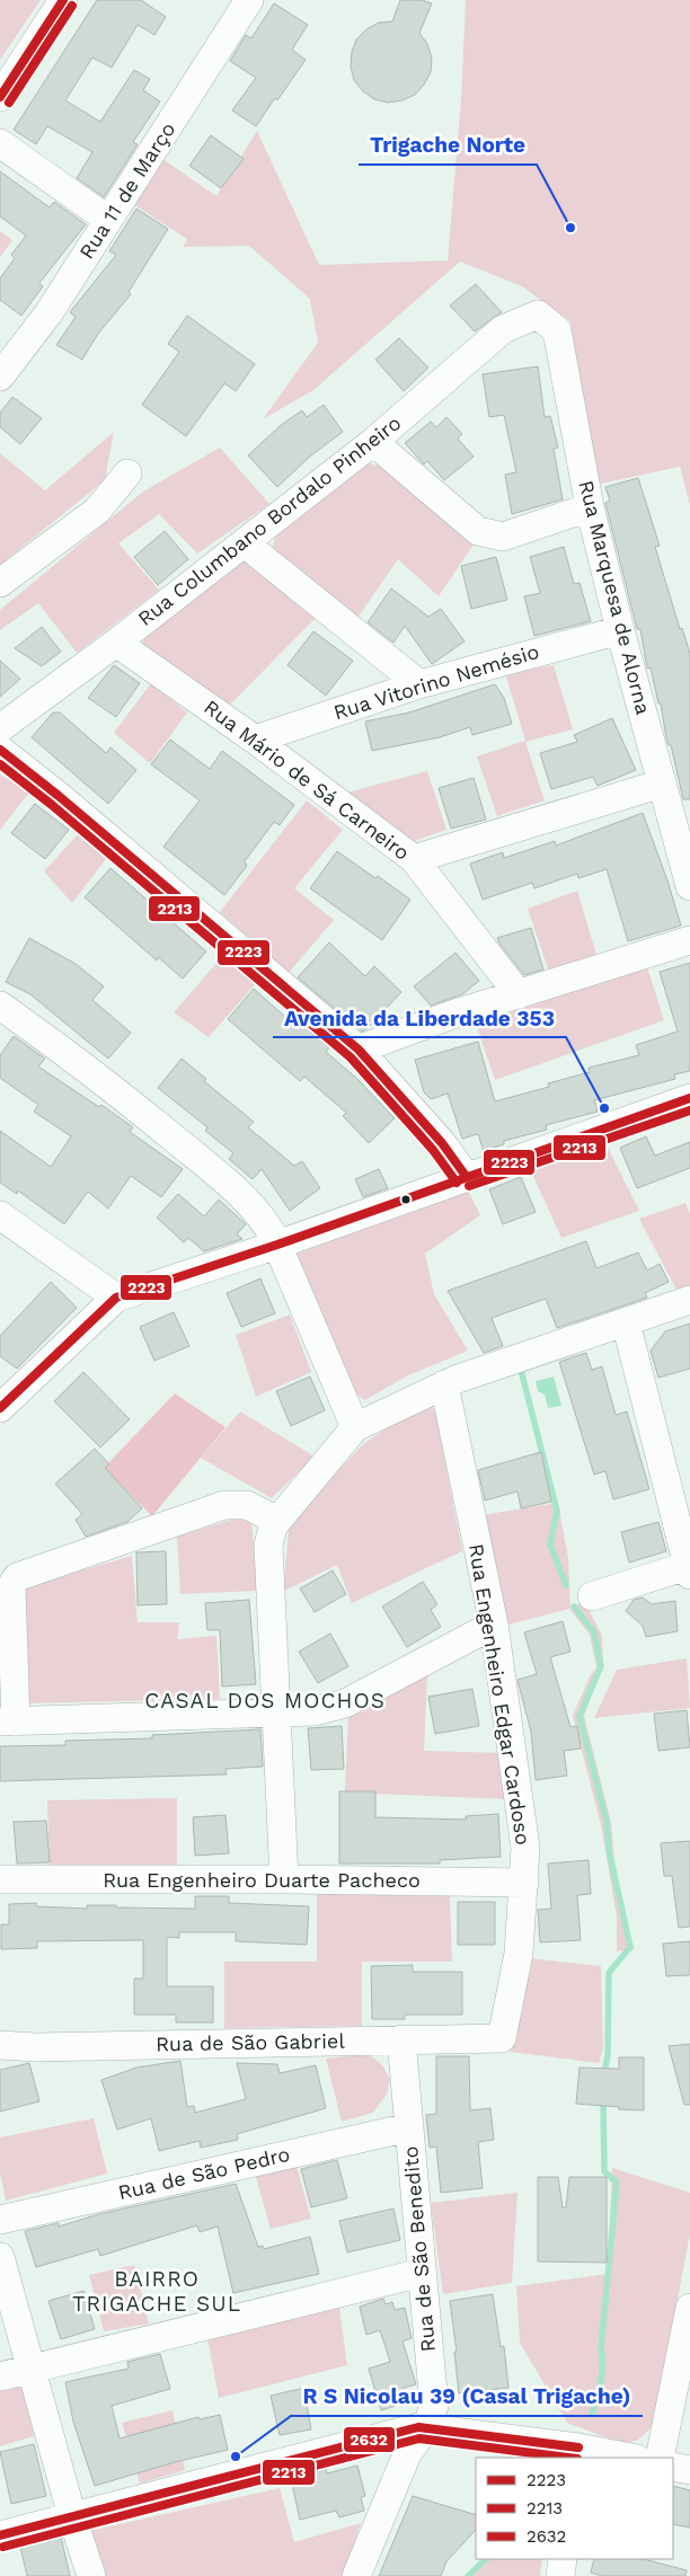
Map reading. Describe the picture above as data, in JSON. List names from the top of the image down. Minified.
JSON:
{"streets":{"street":["Rua 11 de Março","Rua Columbano Bordalo Pinheiro","Rua Marquesa de Alorna","Rua Vitorino Nemésio","Rua Mário de Sá Carneiro","Rua Engenheiro Edgar Cardoso","Rua Engenheiro Duarte Pacheco","Rua de São Gabriel","Rua de São Pedro","Rua de São Benedito"]},"crossings":[["Rua Columbano Bordalo Pinheiro","Rua Marquesa de Alorna"],["Rua Columbano Bordalo Pinheiro","Rua Mário de Sá Carneiro"],["Rua Marquesa de Alorna","Rua Vitorino Nemésio"],["Rua Vitorino Nemésio","Rua Mário de Sá Carneiro"],["Rua Engenheiro Edgar Cardoso","Rua Engenheiro Duarte Pacheco"],["Rua Engenheiro Edgar Cardoso","Rua de São Gabriel"],["Rua de São Gabriel","Rua de São Benedito"],["Rua de São Pedro","Rua de São Benedito"]],"districts":["CASAL DOS MOCHOS","BAIRRO TRIGACHE SUL"],"places":["Trigache Norte","Avenida da Liberdade 353","R S Nicolau 39 (Casal Trigache)"],"lines":["transit line 2223","transit line 2213","transit line 2632"],"legend":["2223","2213","2632"]}
